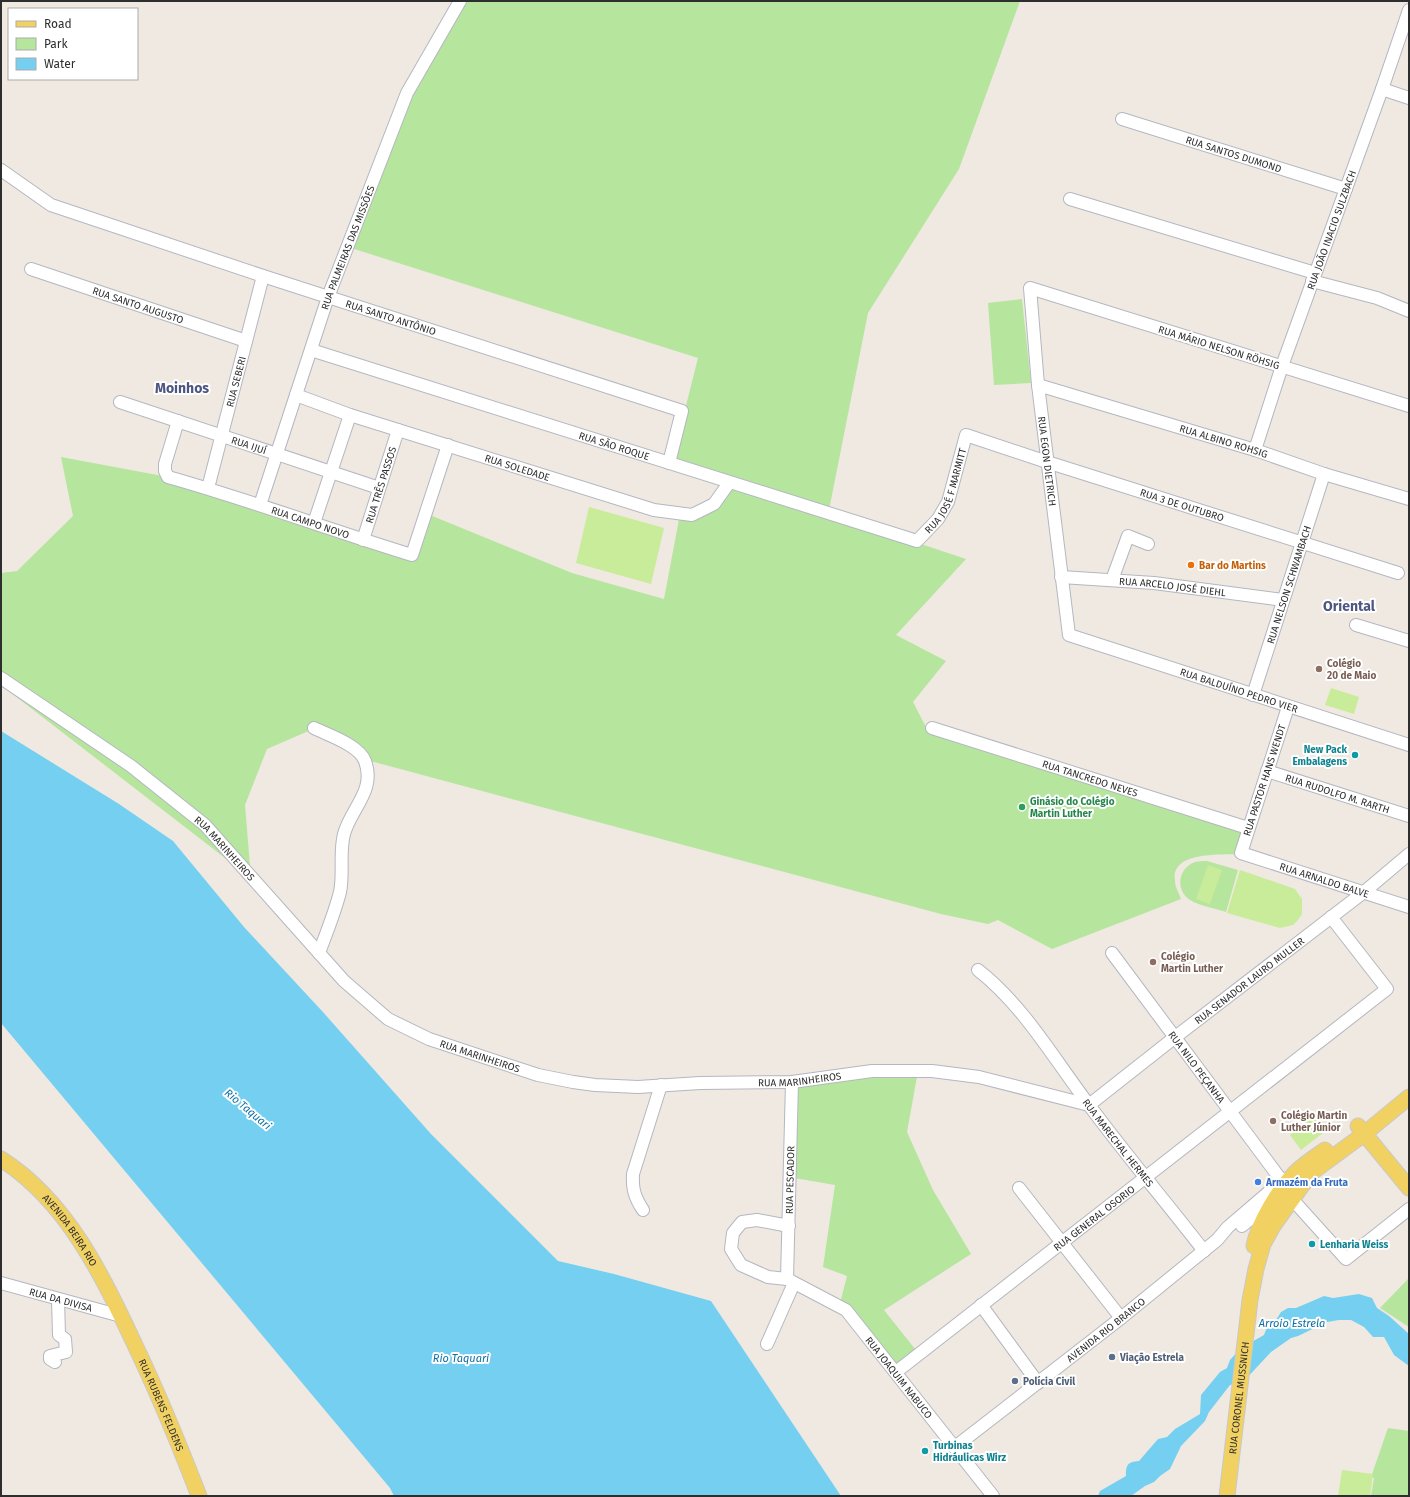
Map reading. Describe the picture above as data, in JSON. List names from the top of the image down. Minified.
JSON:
{"streets":{"main road":["AVENIDA BEIRA RIO","RUA CORONEL MUSSNICH","RUA RUBENS FELDENS"],"street":["RUA SANTOS DUMOND","RUA JOÃO INACIO SULZBACH","RUA PALMEIRAS DAS MISSÕES","RUA SANTO AUGUSTO","RUA SANTO ANTÔNIO","RUA MÁRIO NELSON RÖHSIG","RUA SEBERI","RUA ALBINO ROHSIG","RUA IJUÍ","RUA SÃO ROQUE","RUA EGON DIETRICH","RUA SOLEDADE","RUA TRÊS PASSOS","RUA JOSÉ F MARMITT","RUA 3 DE OUTUBRO","RUA CAMPO NOVO","RUA NELSON SCHWAMBACH","RUA ARCELO JOSÉ DIEHL","RUA BALDUÍNO PEDRO VIER","RUA TANCREDO NEVES","RUA PASTOR HANS WENDT","RUA RUDOLFO M. RARTH","RUA MARINHEIROS","RUA ARNALDO BALVE","RUA SENADOR LAURO MULLER","RUA NILO PEÇANHA","RUA MARECHAL HERMES","RUA PESCADOR","RUA GENERAL OSORIO","RUA DA DIVISA","AVENIDA RIO BRANCO","RUA JOAQUIM NABUCO"]},"crossings":[["RUA SANTOS DUMOND","RUA JOÃO INACIO SULZBACH"],["RUA JOÃO INACIO SULZBACH","RUA MÁRIO NELSON RÖHSIG"],["RUA JOÃO INACIO SULZBACH","RUA ALBINO ROHSIG"],["RUA PALMEIRAS DAS MISSÕES","RUA SANTO ANTÔNIO"],["RUA PALMEIRAS DAS MISSÕES","RUA IJUÍ"],["RUA PALMEIRAS DAS MISSÕES","RUA SÃO ROQUE"],["RUA PALMEIRAS DAS MISSÕES","RUA SOLEDADE"],["RUA PALMEIRAS DAS MISSÕES","RUA CAMPO NOVO"],["RUA SANTO AUGUSTO","RUA SEBERI"],["RUA SANTO ANTÔNIO","RUA SEBERI"],["RUA SANTO ANTÔNIO","RUA SÃO ROQUE"],["RUA MÁRIO NELSON RÖHSIG","RUA EGON DIETRICH"],["RUA SEBERI","RUA IJUÍ"],["RUA SEBERI","RUA CAMPO NOVO"],["RUA ALBINO ROHSIG","RUA EGON DIETRICH"],["RUA ALBINO ROHSIG","RUA NELSON SCHWAMBACH"],["RUA IJUÍ","RUA TRÊS PASSOS"],["RUA IJUÍ","RUA CAMPO NOVO"],["RUA SÃO ROQUE","RUA SOLEDADE"],["RUA SÃO ROQUE","RUA JOSÉ F MARMITT"],["RUA EGON DIETRICH","RUA 3 DE OUTUBRO"],["RUA EGON DIETRICH","RUA ARCELO JOSÉ DIEHL"],["RUA EGON DIETRICH","RUA BALDUÍNO PEDRO VIER"],["RUA SOLEDADE","RUA TRÊS PASSOS"],["RUA SOLEDADE","RUA CAMPO NOVO"],["RUA TRÊS PASSOS","RUA CAMPO NOVO"],["RUA JOSÉ F MARMITT","RUA 3 DE OUTUBRO"],["RUA 3 DE OUTUBRO","RUA NELSON SCHWAMBACH"],["RUA NELSON SCHWAMBACH","RUA ARCELO JOSÉ DIEHL"],["RUA NELSON SCHWAMBACH","RUA BALDUÍNO PEDRO VIER"],["RUA BALDUÍNO PEDRO VIER","RUA PASTOR HANS WENDT"],["RUA TANCREDO NEVES","RUA PASTOR HANS WENDT"],["RUA PASTOR HANS WENDT","RUA RUDOLFO M. RARTH"],["RUA PASTOR HANS WENDT","RUA ARNALDO BALVE"],["RUA MARINHEIROS","RUA SENADOR LAURO MULLER"],["RUA MARINHEIROS","RUA MARECHAL HERMES"],["RUA MARINHEIROS","RUA PESCADOR"],["RUA ARNALDO BALVE","RUA SENADOR LAURO MULLER"],["RUA SENADOR LAURO MULLER","RUA NILO PEÇANHA"],["RUA SENADOR LAURO MULLER","RUA MARECHAL HERMES"],["RUA SENADOR LAURO MULLER","RUA GENERAL OSORIO"],["RUA NILO PEÇANHA","RUA GENERAL OSORIO"],["RUA NILO PEÇANHA","AVENIDA RIO BRANCO"],["RUA NILO PEÇANHA","RUA CORONEL MUSSNICH"],["RUA MARECHAL HERMES","RUA GENERAL OSORIO"],["RUA MARECHAL HERMES","AVENIDA RIO BRANCO"],["RUA PESCADOR","RUA JOAQUIM NABUCO"],["RUA GENERAL OSORIO","RUA JOAQUIM NABUCO"],["AVENIDA BEIRA RIO","RUA DA DIVISA"],["AVENIDA BEIRA RIO","RUA RUBENS FELDENS"],["RUA DA DIVISA","RUA RUBENS FELDENS"],["AVENIDA RIO BRANCO","RUA JOAQUIM NABUCO"],["AVENIDA RIO BRANCO","RUA CORONEL MUSSNICH"]],"districts":["Moinhos","Oriental"],"water":["Rio Taquari","Arroio Estrela"],"places":["Bar do Martins","Colégio 20 de Maio","New Pack Embalagens","Ginásio do Colégio Martin Luther","Colégio Martin Luther","Colégio Martin Luther Júnior","Armazém da Fruta","Lenharia Weiss","Viação Estrela","Polícia Civil","Turbinas Hidráulicas Wirz"],"legend":["Road","Park","Water"]}
